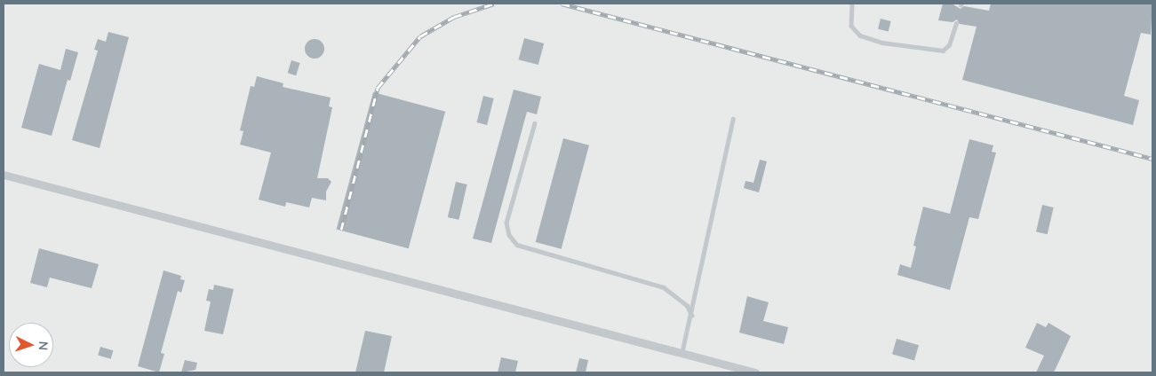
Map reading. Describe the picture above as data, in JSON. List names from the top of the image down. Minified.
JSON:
{"north":"right"}
